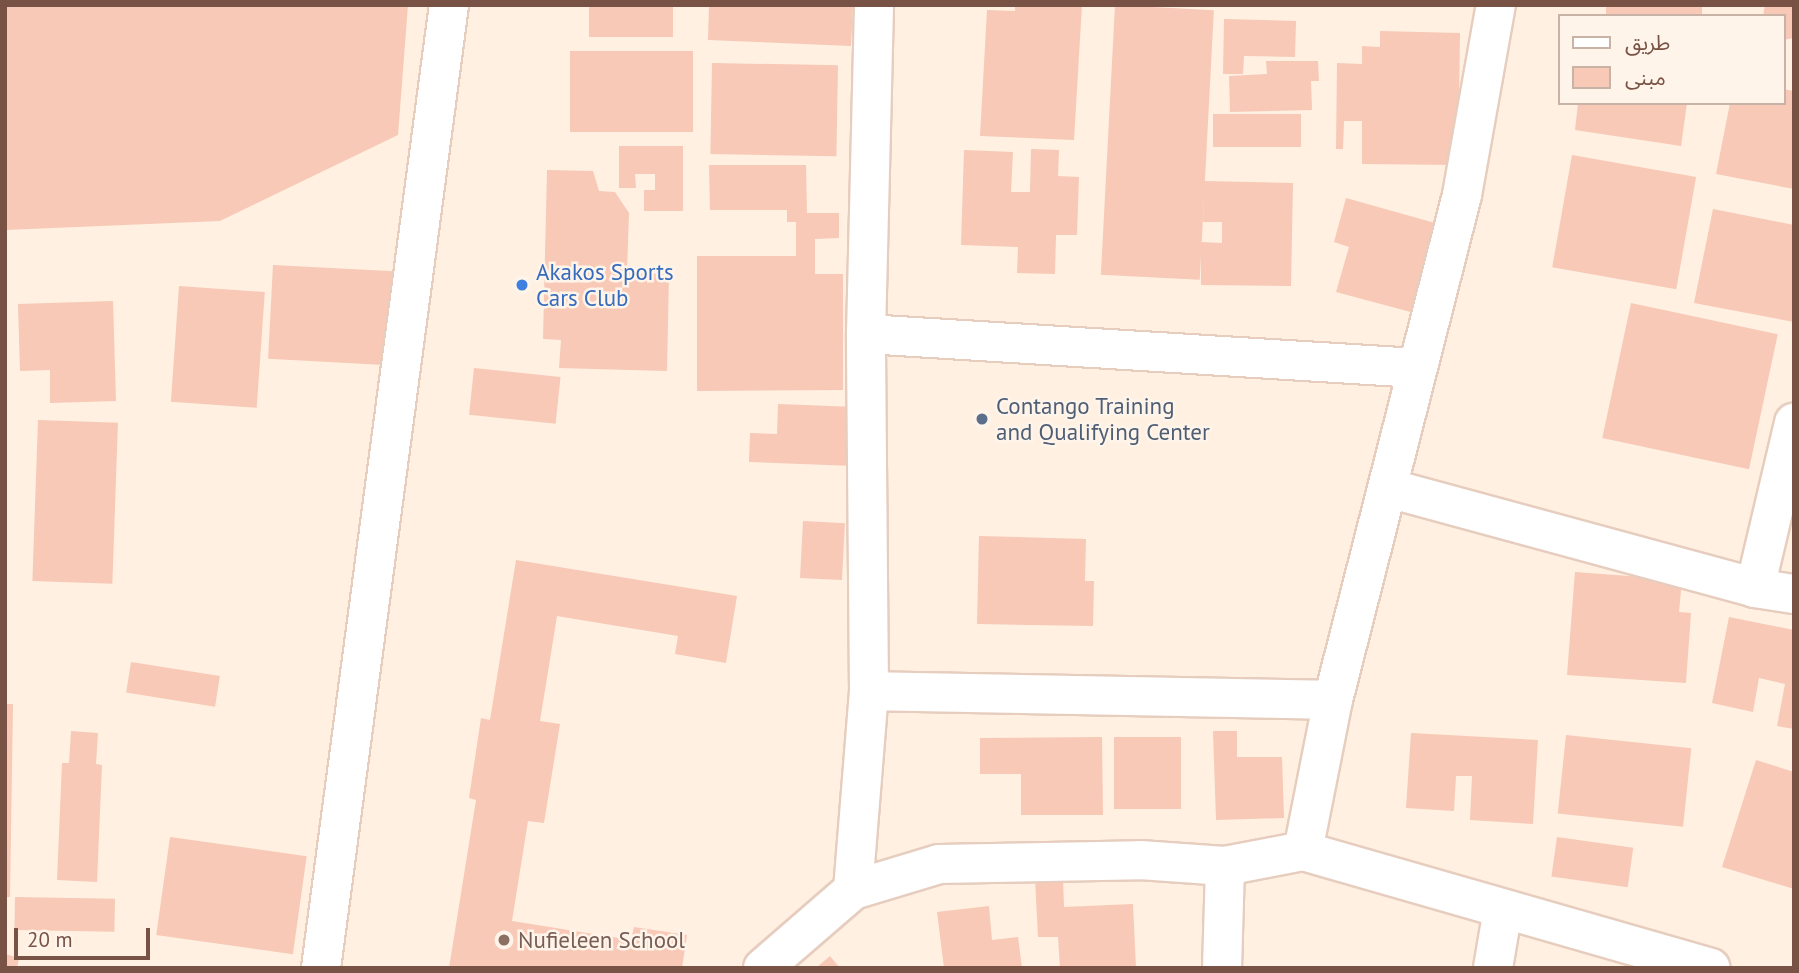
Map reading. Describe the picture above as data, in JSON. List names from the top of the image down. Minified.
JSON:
{"places":["Akakos Sports Cars Club","Contango Training and Qualifying Center","Nufieleen School"],"legend":["طريق","مبنى"],"scale_bar":"20 m"}
